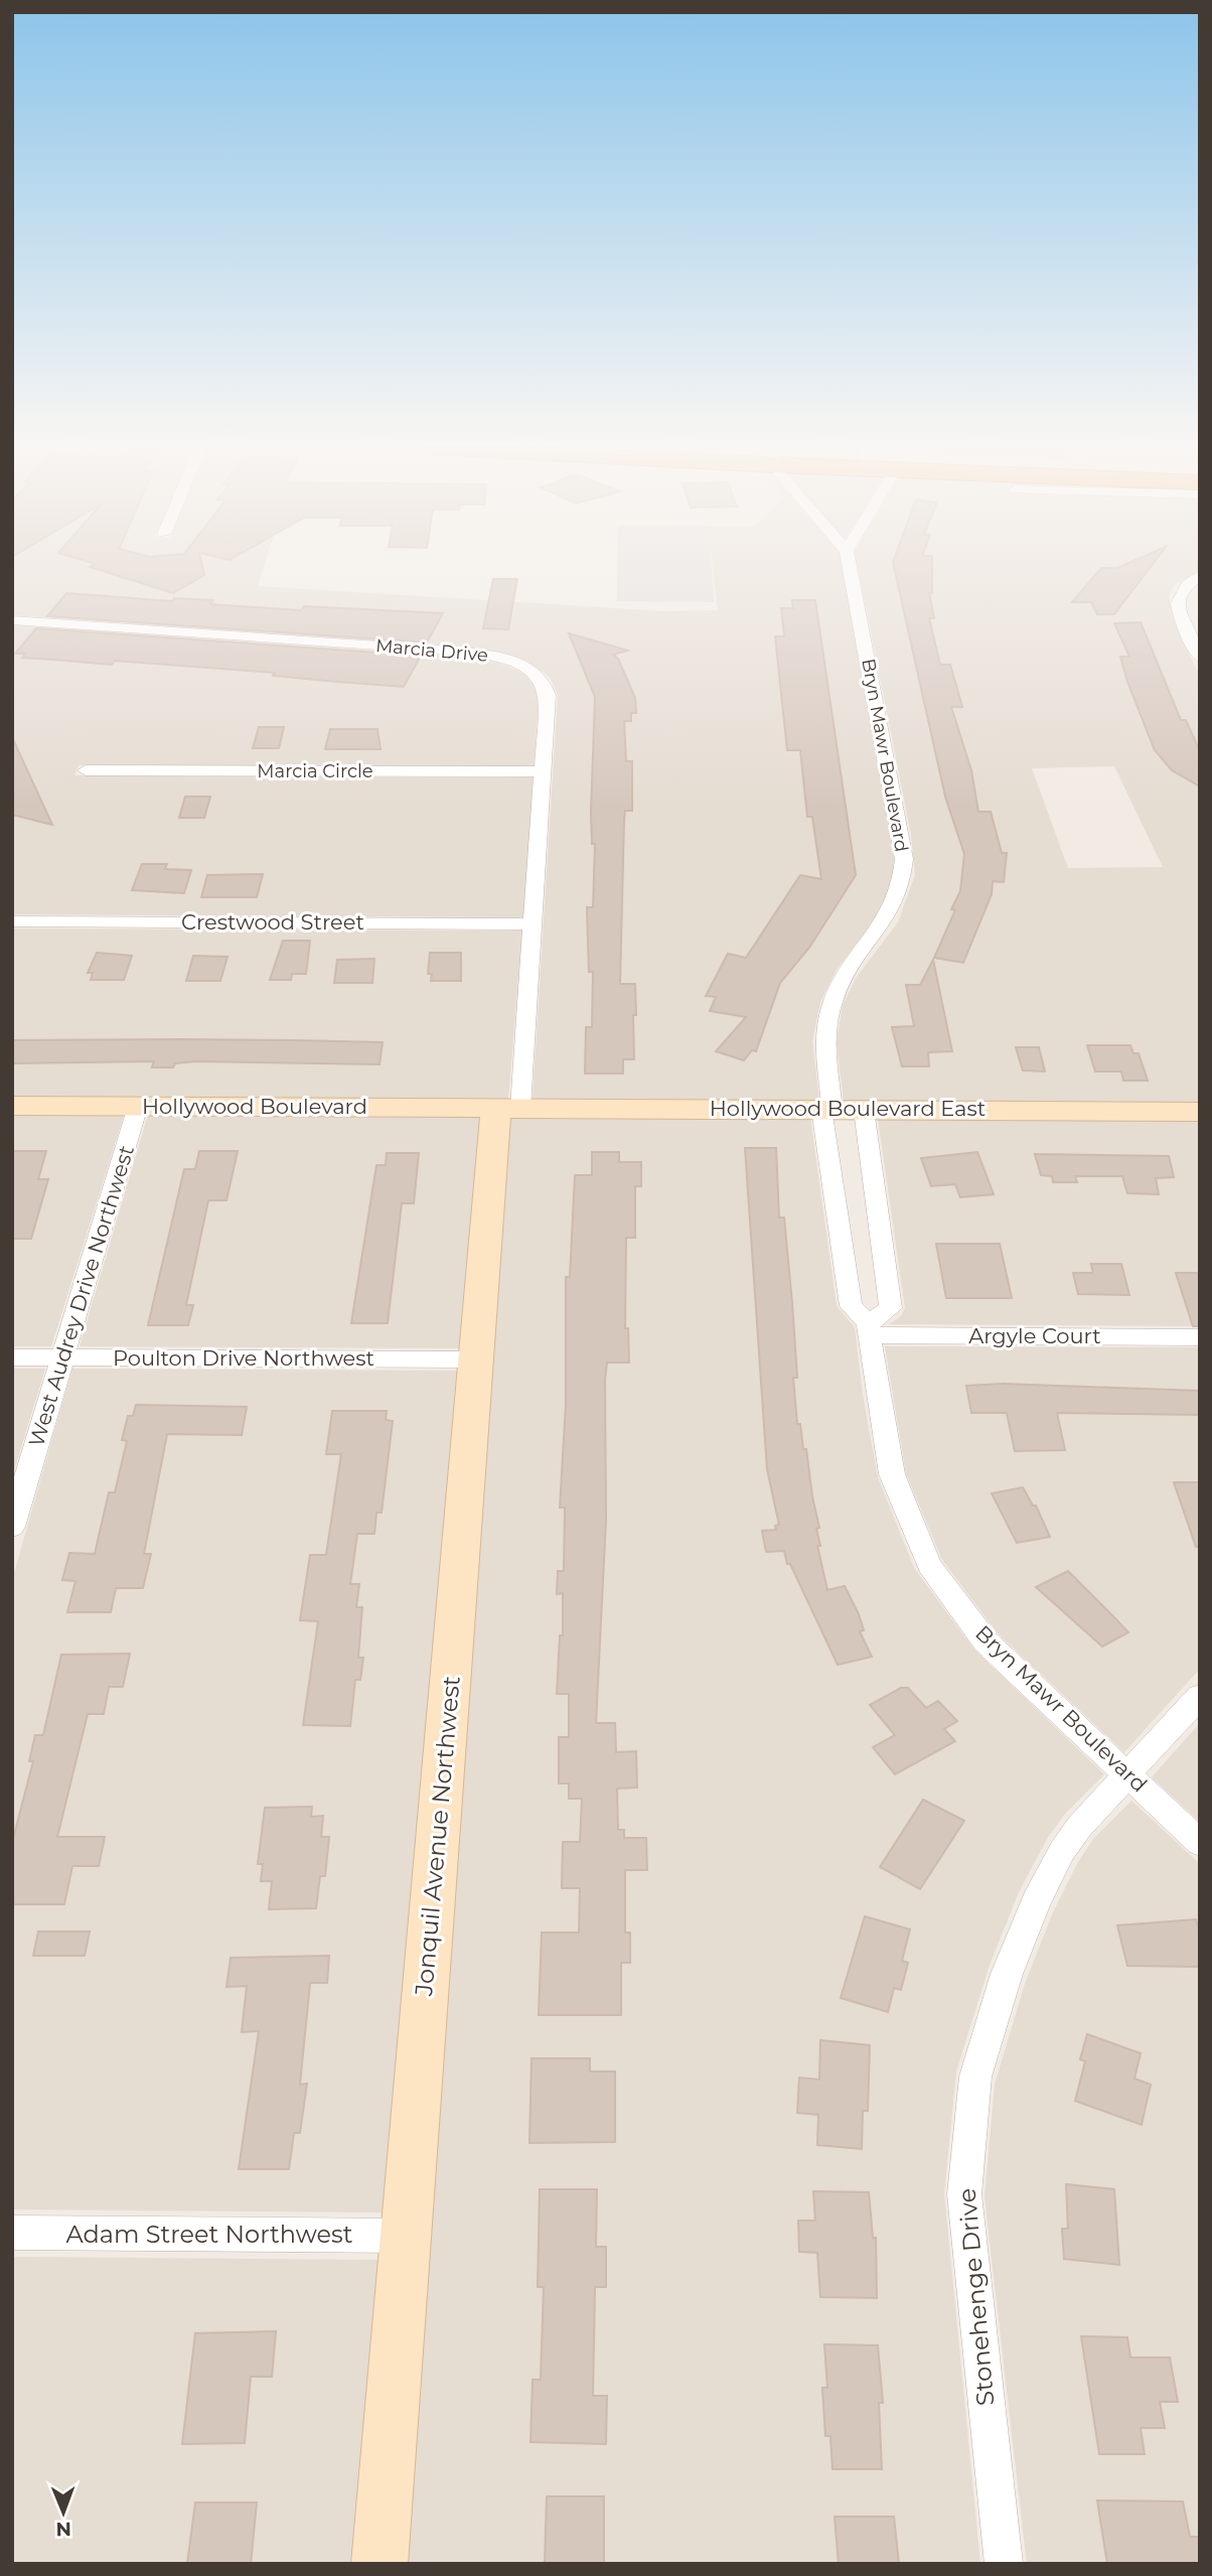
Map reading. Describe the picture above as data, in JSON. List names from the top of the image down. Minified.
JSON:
{"streets":{"street":["Marcia Drive","Bryn Mawr Boulevard","Marcia Circle","Crestwood Street","Hollywood Boulevard","Hollywood Boulevard East","West Audrey Drive Northwest","Argyle Court","Poulton Drive Northwest","Jonquil Avenue Northwest","Adam Street Northwest","Stonehenge Drive"]},"crossings":[["Marcia Drive","Marcia Circle"],["Marcia Drive","Crestwood Street"],["Marcia Drive","Hollywood Boulevard"],["Marcia Drive","Hollywood Boulevard East"],["Marcia Drive","Jonquil Avenue Northwest"],["Bryn Mawr Boulevard","Hollywood Boulevard East"],["Bryn Mawr Boulevard","Argyle Court"],["Bryn Mawr Boulevard","Stonehenge Drive"],["Hollywood Boulevard","Hollywood Boulevard East"],["Hollywood Boulevard","West Audrey Drive Northwest"],["Hollywood Boulevard","Jonquil Avenue Northwest"],["Hollywood Boulevard East","Jonquil Avenue Northwest"],["West Audrey Drive Northwest","Poulton Drive Northwest"],["Poulton Drive Northwest","Jonquil Avenue Northwest"],["Jonquil Avenue Northwest","Adam Street Northwest"]],"north":"bottom"}
